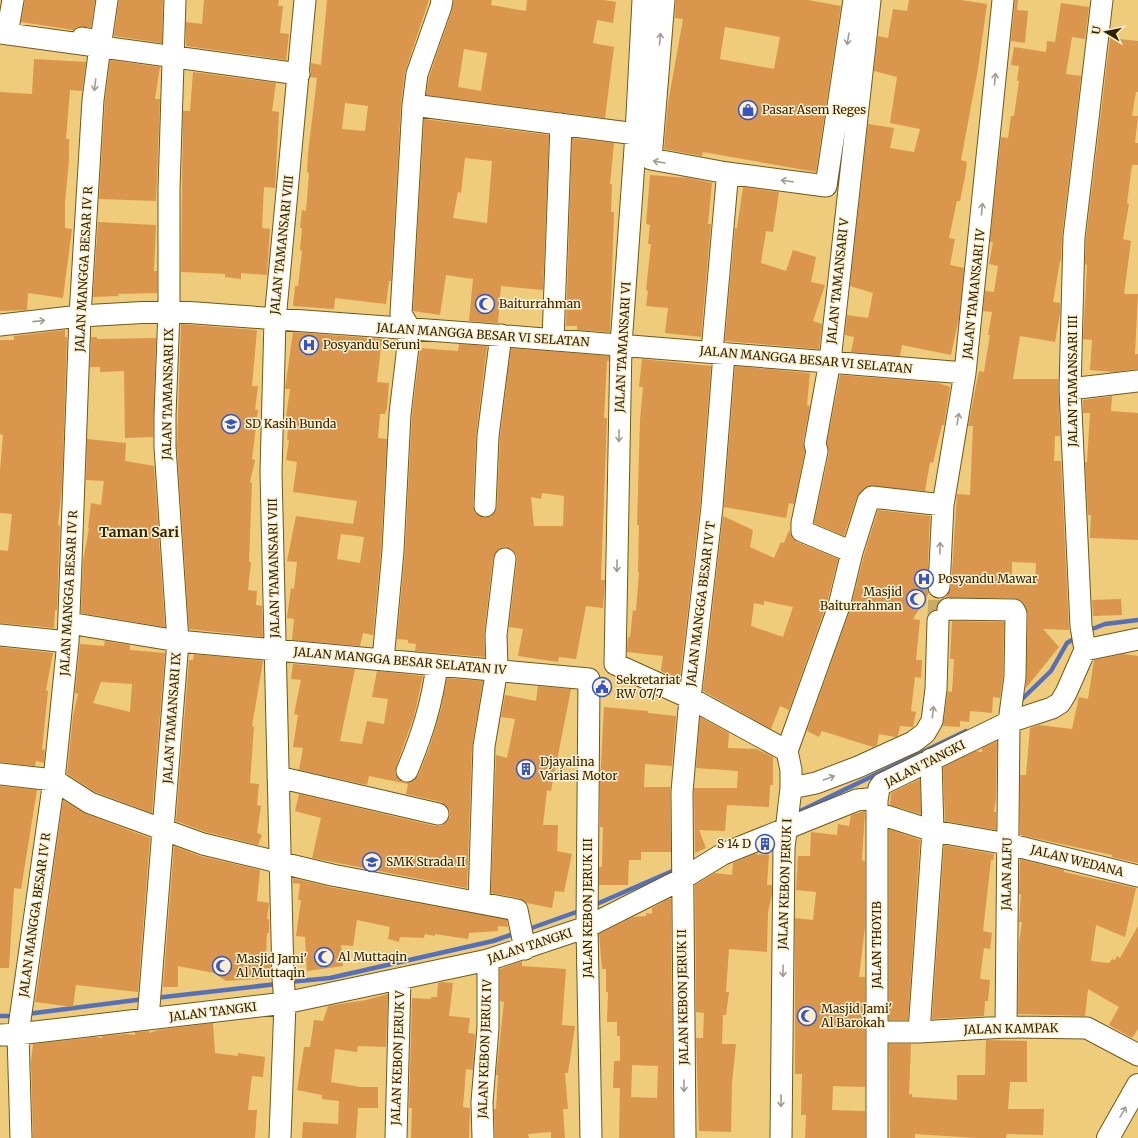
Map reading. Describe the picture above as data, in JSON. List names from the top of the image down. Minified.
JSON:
{"streets":{"street":["JALAN TAMANSARI VIII","JALAN MANGGA BESAR IV R","JALAN TAMANSARI V","JALAN TAMANSARI IV","JALAN MANGGA BESAR VI SELATAN","JALAN TAMANSARI VI","JALAN TAMANSARI III","JALAN TAMANSARI IX","JALAN MANGGA BESAR IV T","JALAN MANGGA BESAR SELATAN IV","JALAN TANGKI","JALAN WEDANA","JALAN ALFU","JALAN KEBON JERUK I","JALAN KEBON JERUK III","JALAN THOYIB","JALAN KEBON JERUK II","JALAN KAMPAK","JALAN KEBON JERUK IV","JALAN KEBON JERUK V"]},"crossings":[["JALAN TAMANSARI VIII","JALAN MANGGA BESAR VI SELATAN"],["JALAN TAMANSARI VIII","JALAN MANGGA BESAR SELATAN IV"],["JALAN TAMANSARI VIII","JALAN TANGKI"],["JALAN MANGGA BESAR IV R","JALAN MANGGA BESAR VI SELATAN"],["JALAN MANGGA BESAR IV R","JALAN MANGGA BESAR SELATAN IV"],["JALAN MANGGA BESAR IV R","JALAN TANGKI"],["JALAN TAMANSARI V","JALAN MANGGA BESAR VI SELATAN"],["JALAN TAMANSARI IV","JALAN MANGGA BESAR VI SELATAN"],["JALAN MANGGA BESAR VI SELATAN","JALAN TAMANSARI VI"],["JALAN MANGGA BESAR VI SELATAN","JALAN TAMANSARI IX"],["JALAN MANGGA BESAR VI SELATAN","JALAN MANGGA BESAR IV T"],["JALAN TAMANSARI III","JALAN TANGKI"],["JALAN TAMANSARI III","JALAN ALFU"],["JALAN TAMANSARI IX","JALAN MANGGA BESAR SELATAN IV"],["JALAN TAMANSARI IX","JALAN TANGKI"],["JALAN MANGGA BESAR IV T","JALAN TANGKI"],["JALAN MANGGA BESAR IV T","JALAN KEBON JERUK II"],["JALAN MANGGA BESAR SELATAN IV","JALAN KEBON JERUK III"],["JALAN TANGKI","JALAN WEDANA"],["JALAN TANGKI","JALAN ALFU"],["JALAN TANGKI","JALAN KEBON JERUK I"],["JALAN TANGKI","JALAN KEBON JERUK III"],["JALAN TANGKI","JALAN THOYIB"],["JALAN TANGKI","JALAN KEBON JERUK II"],["JALAN TANGKI","JALAN KEBON JERUK IV"],["JALAN TANGKI","JALAN KEBON JERUK V"],["JALAN WEDANA","JALAN ALFU"],["JALAN WEDANA","JALAN THOYIB"],["JALAN ALFU","JALAN KEBON JERUK I"],["JALAN ALFU","JALAN KAMPAK"],["JALAN THOYIB","JALAN KAMPAK"]],"one_way":["JALAN TAMANSARI IV","JALAN KEBON JERUK II"],"districts":["Taman Sari"],"places":{"shop":["Pasar Asem Reges"],"mosque":["Baiturrahman","Masjid Baiturrahman","Al Muttaqin","Masjid Jami' Al Muttaqin","Masjid Jami' Al Barokah"],"hospital":["Posyandu Seruni","Posyandu Mawar"],"school or university":["SD Kasih Bunda","SMK Strada II"],"public building":["Sekretariat RW 07/7"],"building":["Djayalina Variasi Motor","S 14 D"]},"north":"left"}
